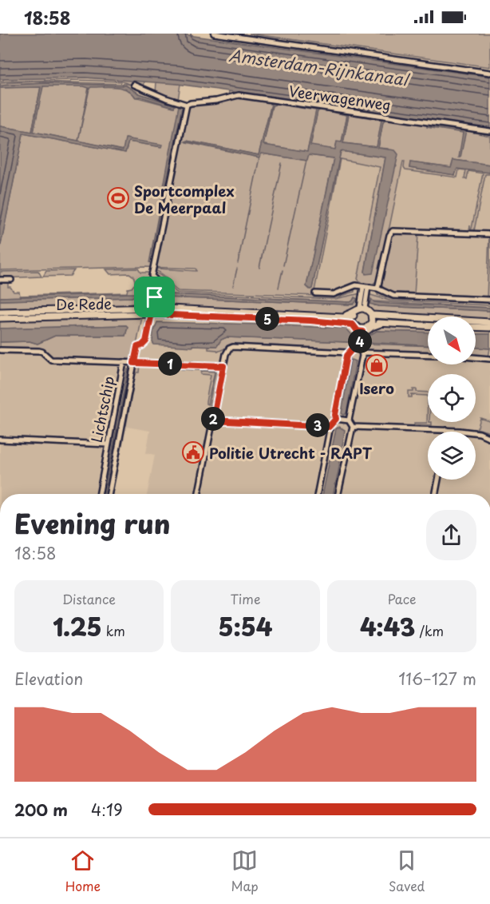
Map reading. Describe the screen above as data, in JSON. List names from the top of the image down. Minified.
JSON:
{"streets":{"main road":["De Rede"],"street":["Veerwagenweg","Lichtschip"]},"water":["Amsterdam-Rijnkanaal"],"places":{"sports":["Sportcomplex De Meerpaal"],"shop":["Isero"],"public building":["Politie Utrecht - RAPT"]},"north":"bottom right","page":{"status":"18:58","pins":["5","4","1","2","3"],"heading":["Evening run","18:58"],"stats":[["Distance","1.25 km"],["Time","5:54"],["Pace","4:43 /km"]],"chart":["Elevation","116–127 m"],"list":[{"name":"200 m","note":"4:19"}],"tabs":["Home","Map","Saved"]}}
